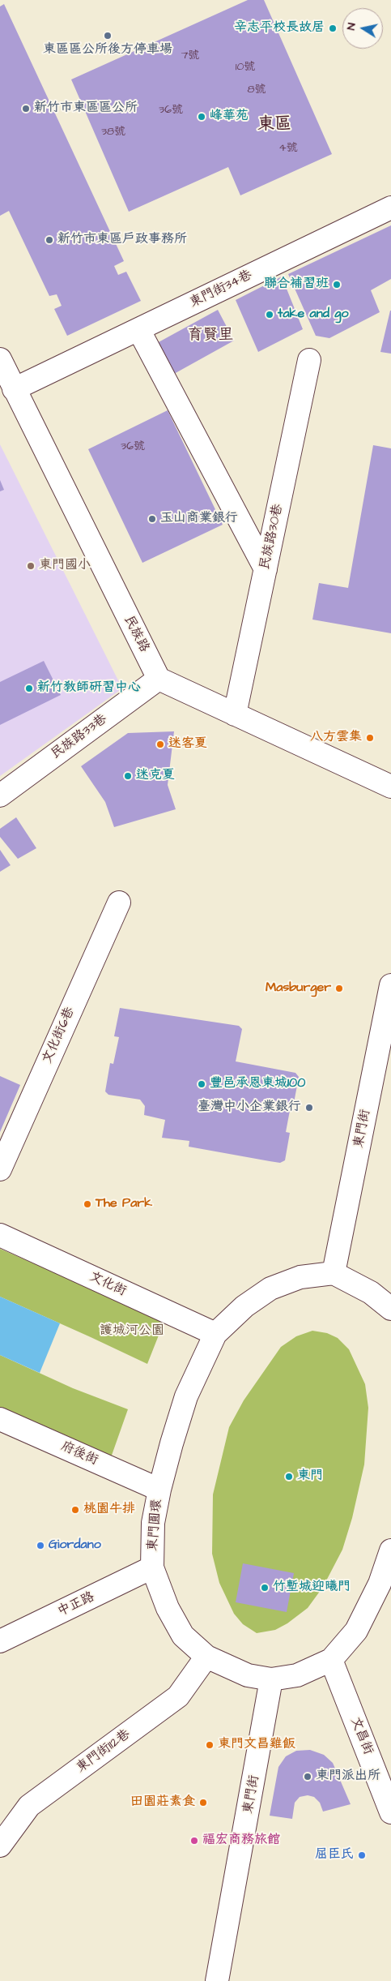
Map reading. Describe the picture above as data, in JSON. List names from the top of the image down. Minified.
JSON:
{"streets":{"street":["東門街34巷","民族路30巷","民族路","民族路33巷","文化街6巷","東門街","文化街","府後街","東門圓環","中正路","文昌街","東門街112巷"]},"crossings":[["東門街34巷","民族路"],["民族路","民族路33巷"],["東門街","東門圓環"],["文化街","東門圓環"],["府後街","東門圓環"],["東門圓環","中正路"],["東門圓環","文昌街"],["東門圓環","東門街112巷"]],"districts":["東區","育賢里"],"parks":["護城河公園"],"places":["辛志平校長故居","東區區公所後方停車場","新竹市東區區公所","峰華苑","新竹市東區戶政事務所","聯合補習班","take and go","玉山商業銀行","東門國小","新竹教師研習中心","八方雲集","迷客夏","迷克夏","Masburger","豐邑承恩東城100","臺灣中小企業銀行","The Park","東門","桃園牛排","Giordano","竹塹城迎曦門","東門文昌雞飯","東門派出所","田園莊素食","福宏商務旅館","屈臣氏"],"house_numbers":["7號","10號","8號","36號","38號","4號","36號"],"north":"left"}
